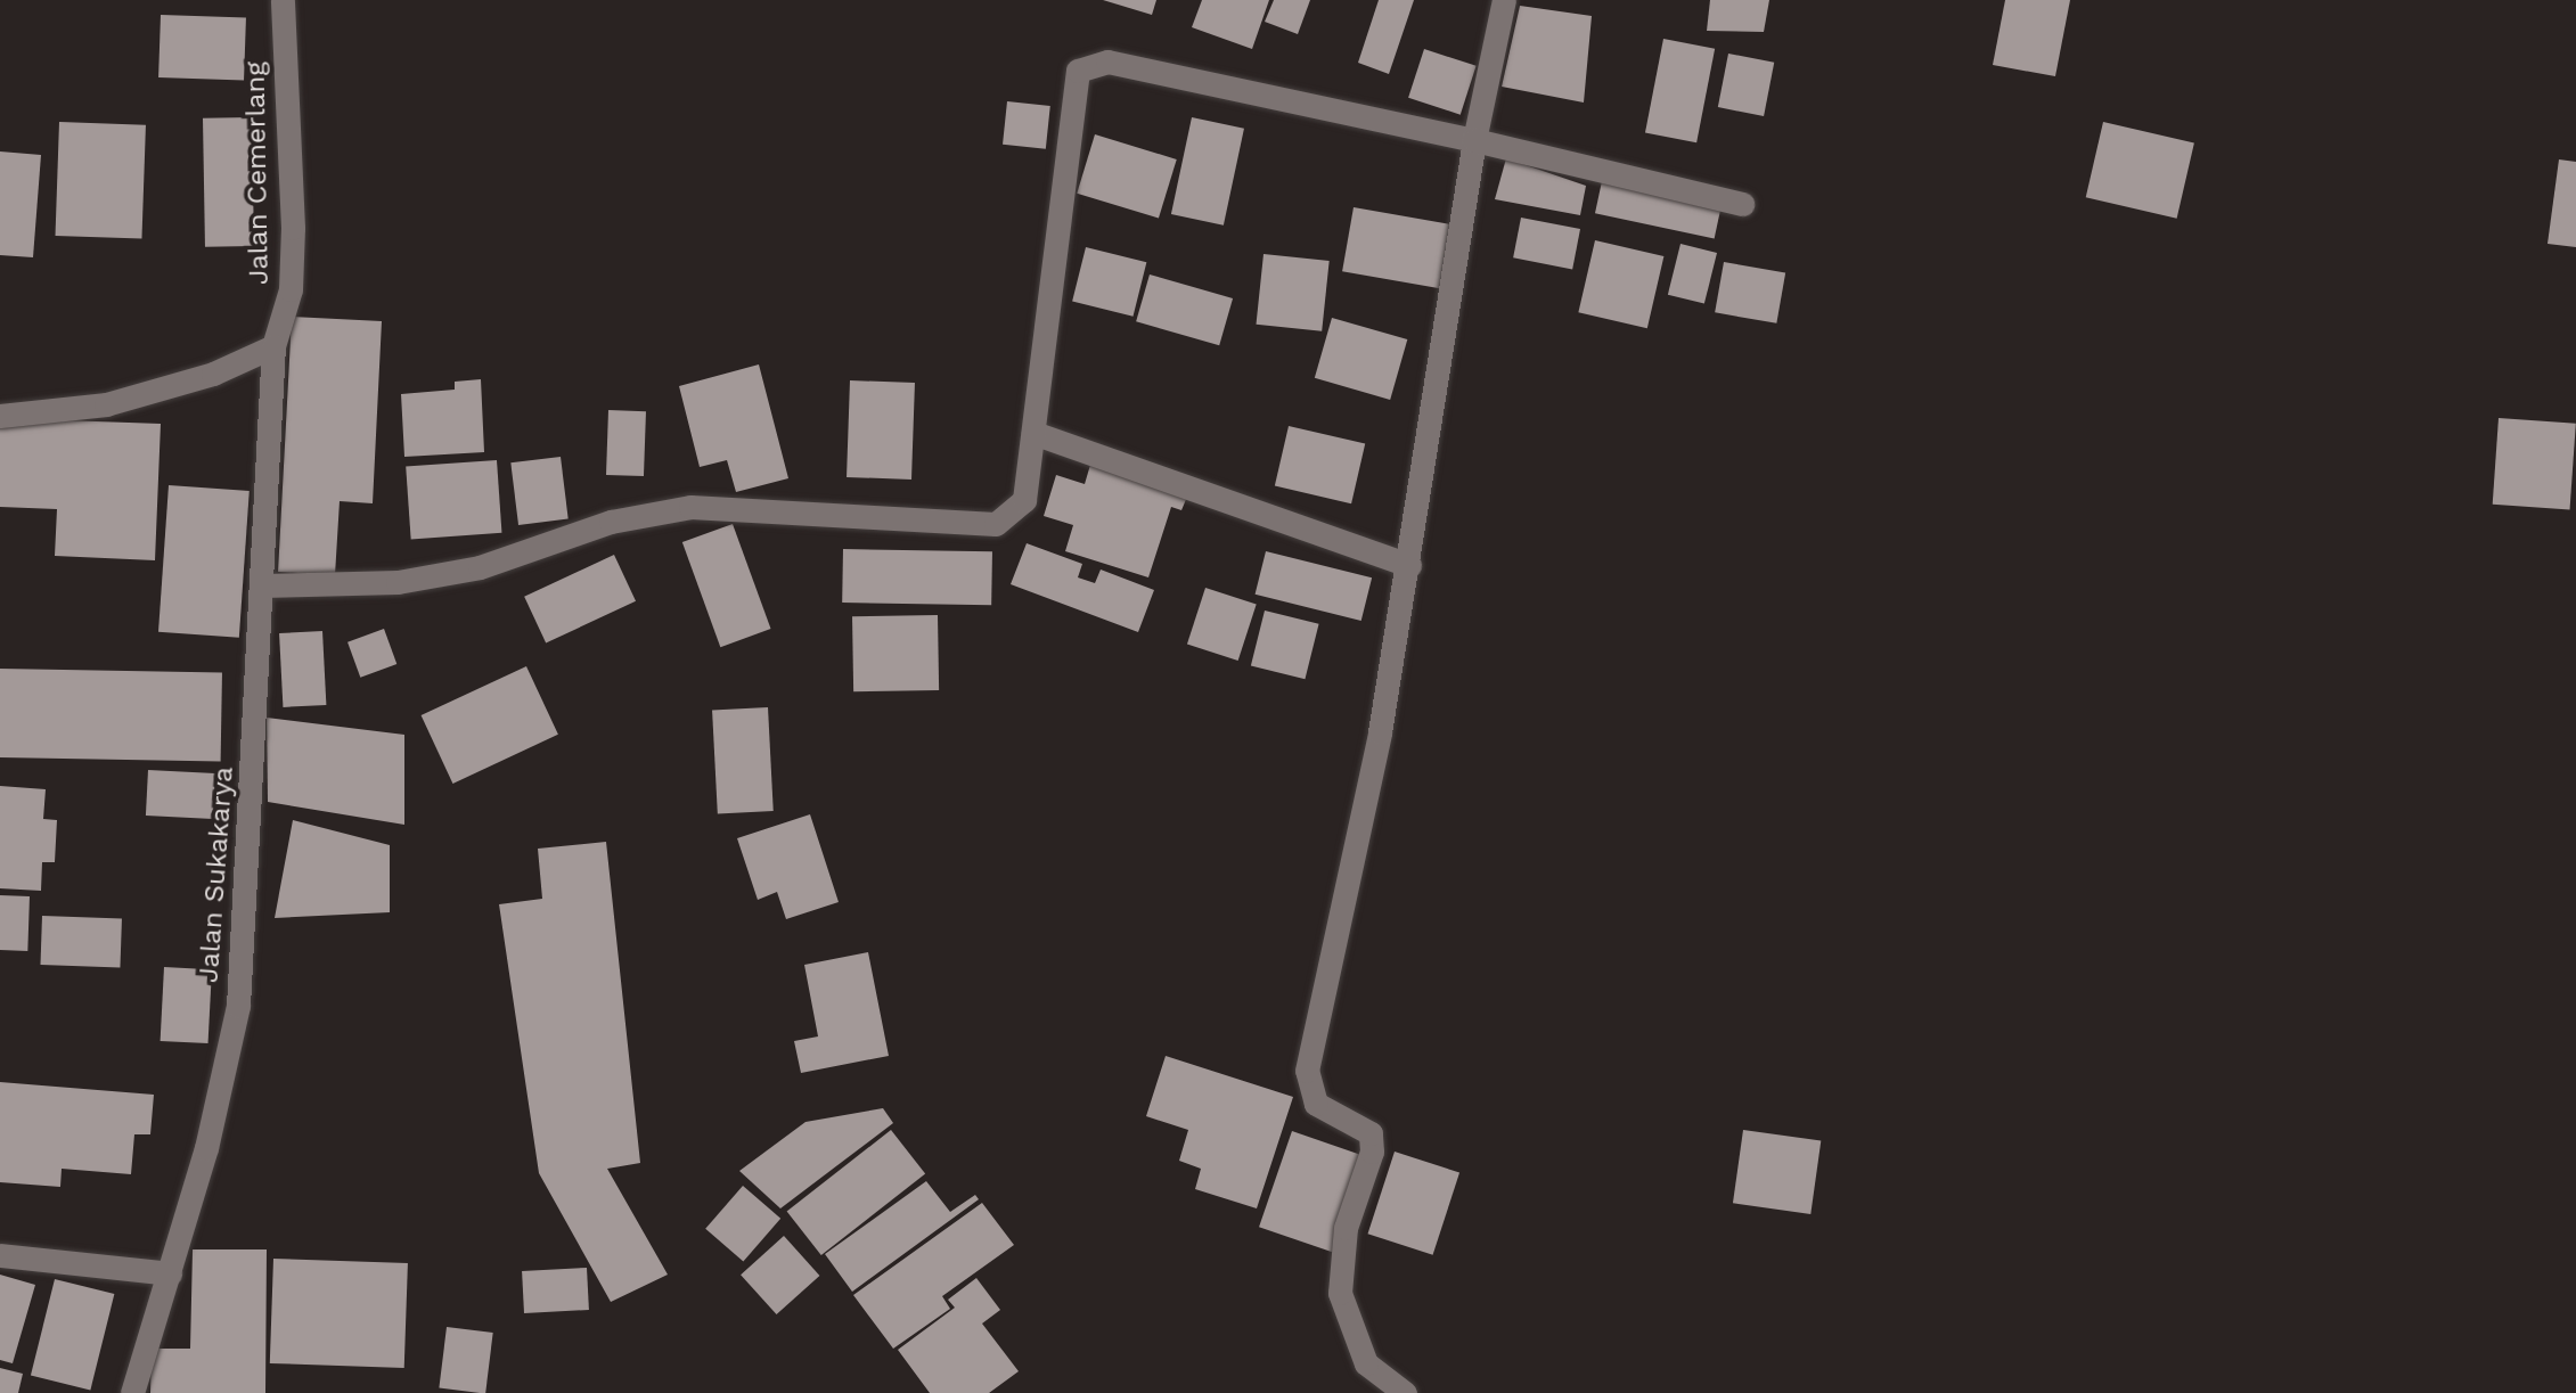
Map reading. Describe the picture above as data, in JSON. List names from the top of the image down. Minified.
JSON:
{"streets":{"street":["Jalan Cemerlang","Jalan Sukakarya"]},"crossings":[["Jalan Cemerlang","Jalan Sukakarya"]]}
